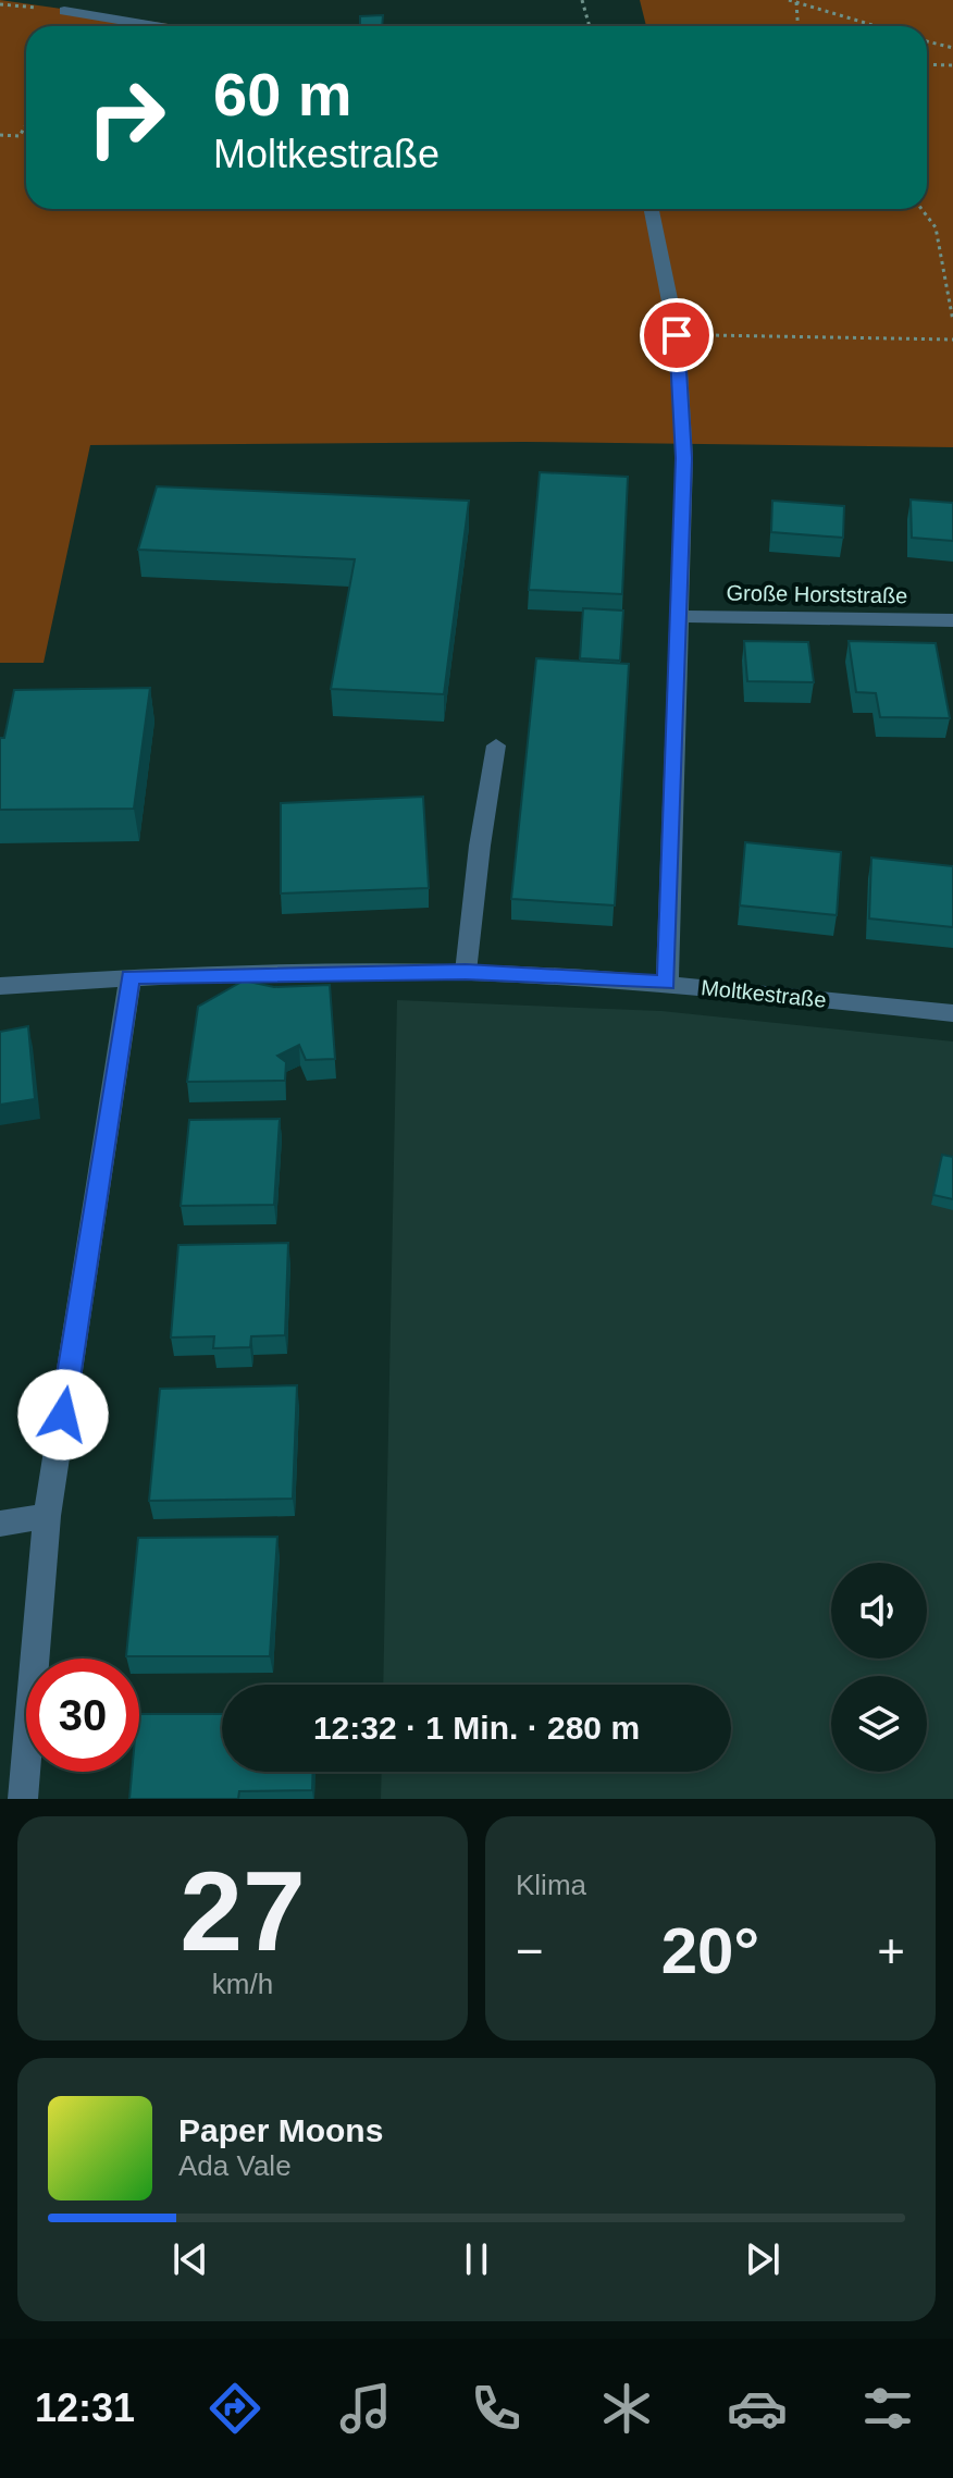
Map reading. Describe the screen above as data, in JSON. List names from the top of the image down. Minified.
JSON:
{"streets":{"street":["Große Horststraße","Moltkestraße"]},"page":{"turn":["60 m","Moltkestraße"],"limit":"30","trip":"12:32 · 1 Min. · 280 m","tile":[["27","km/h"],"Klima"],"heat":["−","20°","+"],"song":["Paper Moons","Ada Vale"],"tabs":"12:31"}}
